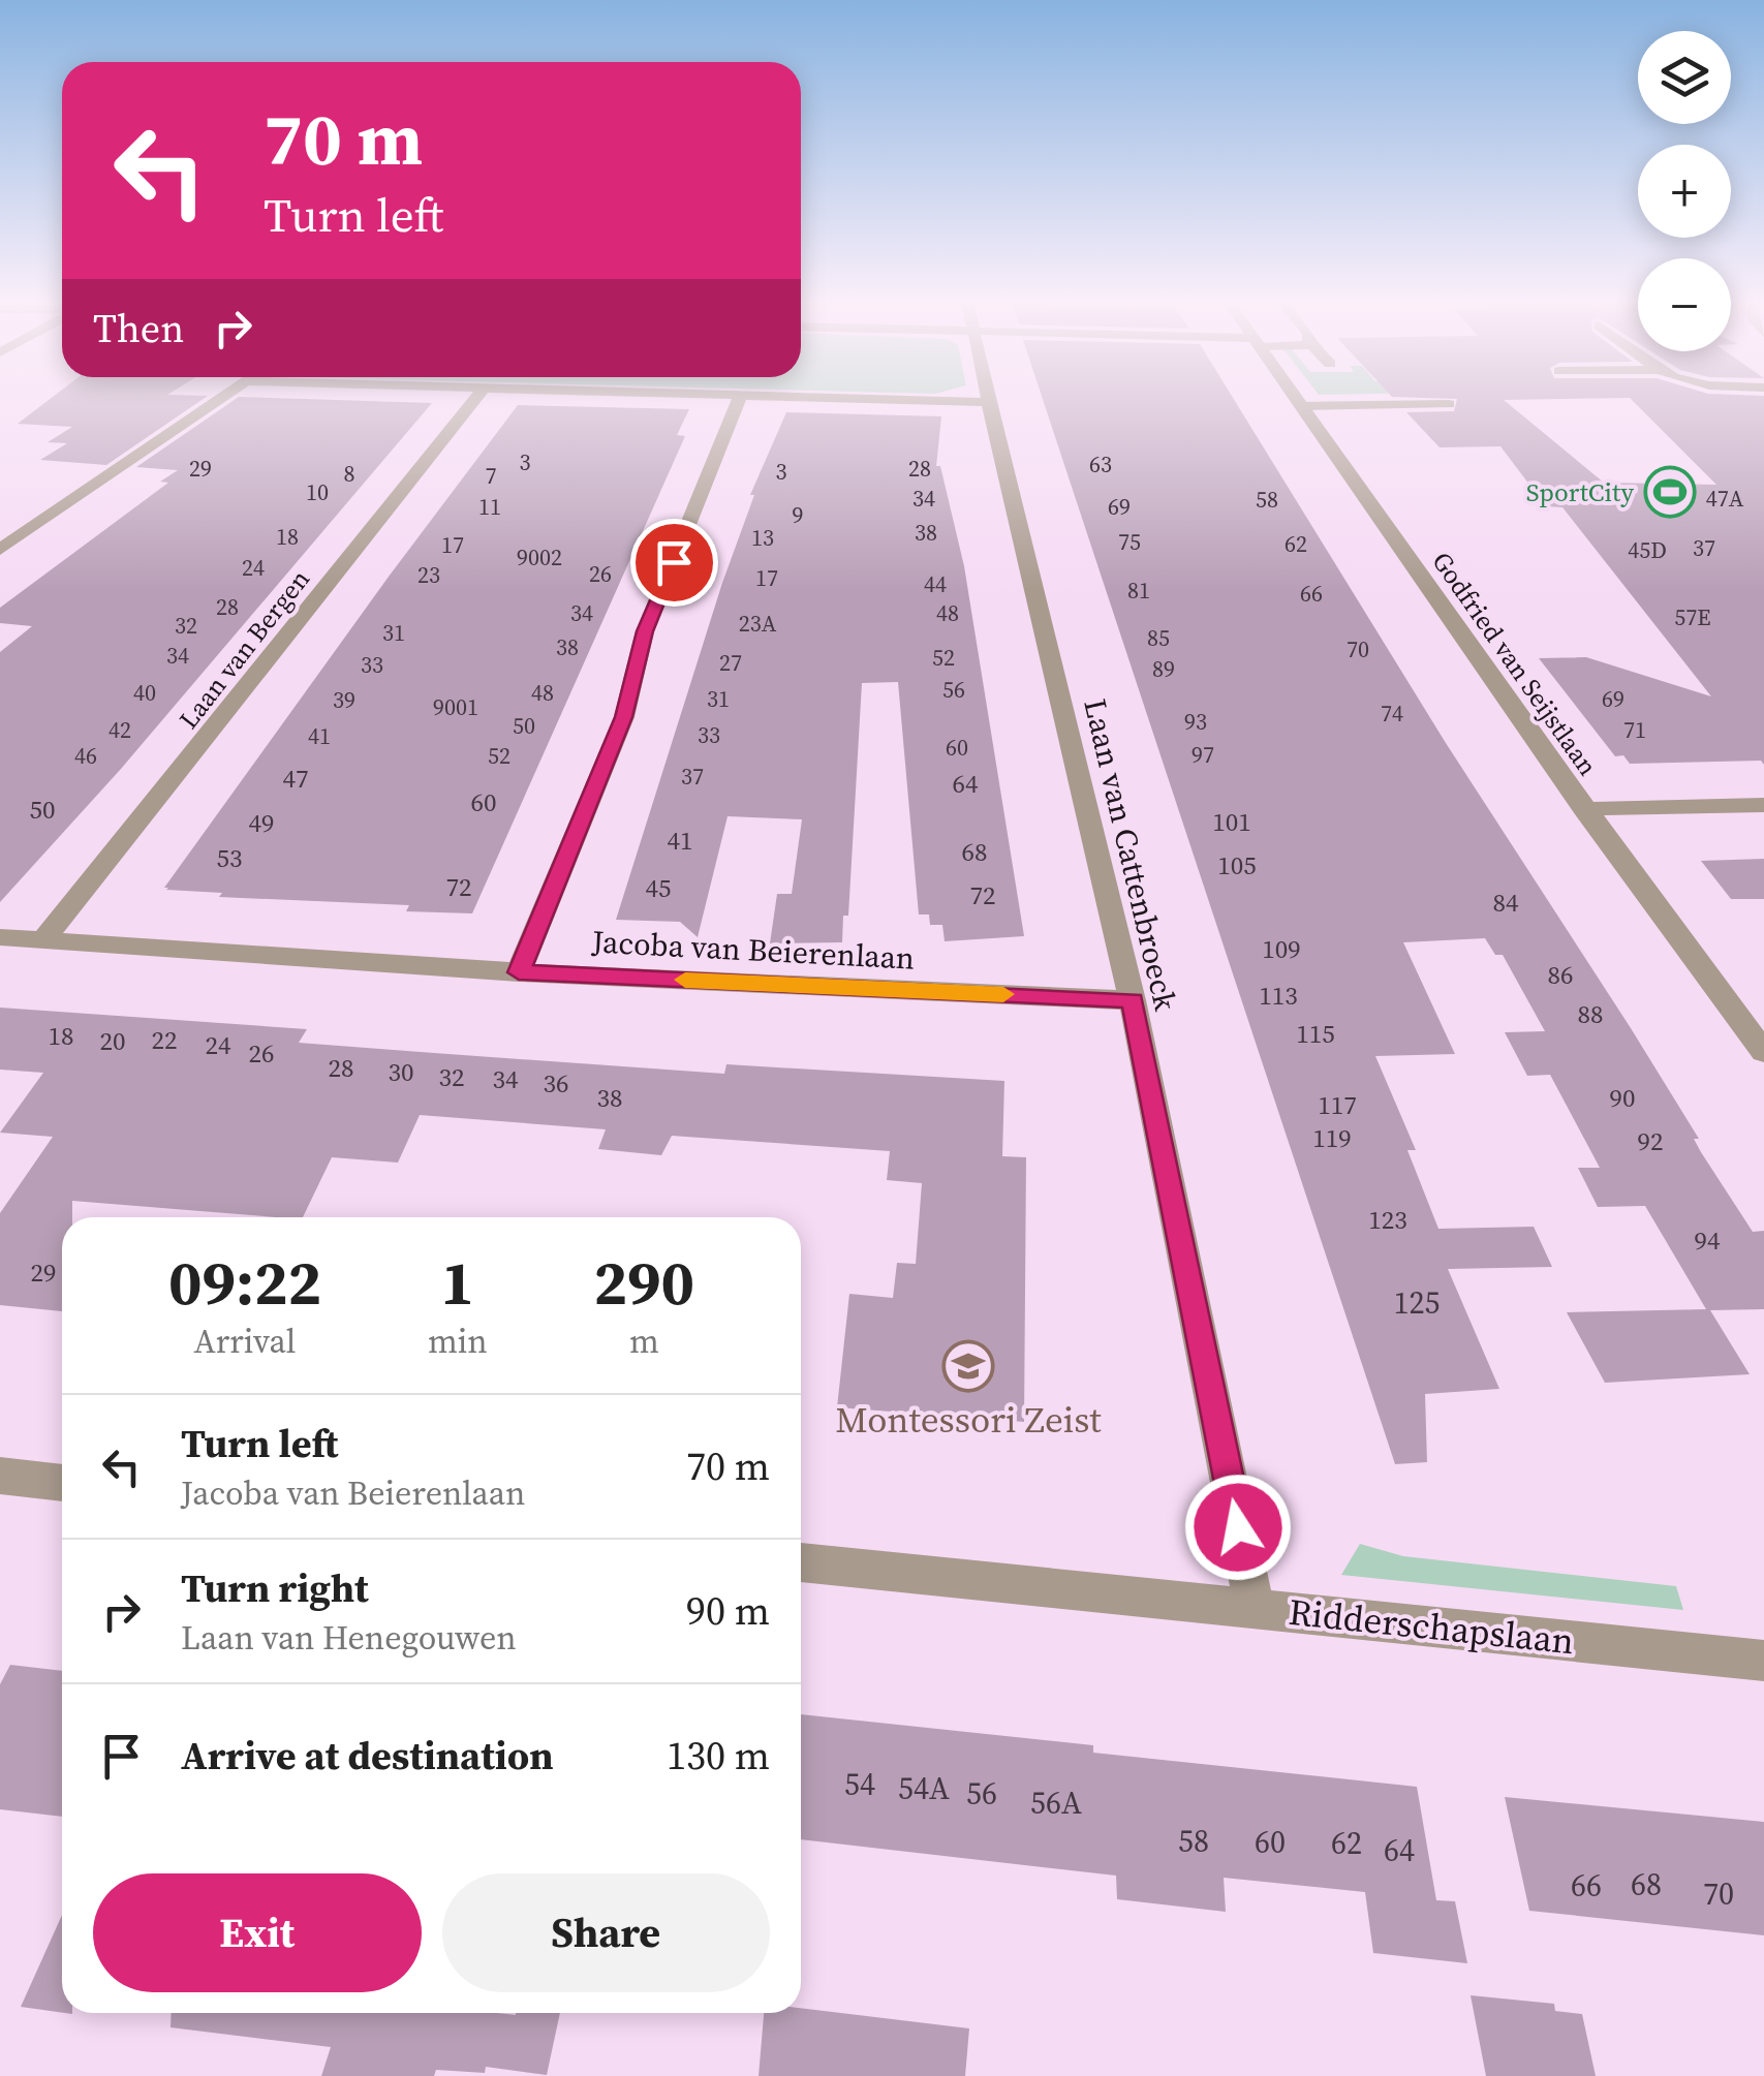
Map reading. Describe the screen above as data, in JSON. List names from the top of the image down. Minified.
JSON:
{"streets":{"street":["Laan van Bergen","Godfried van Seijstlaan","Laan van Cattenbroeck","Jacoba van Beierenlaan","Ridderschapslaan"]},"crossings":[["Laan van Bergen","Jacoba van Beierenlaan"],["Laan van Cattenbroeck","Jacoba van Beierenlaan"],["Laan van Cattenbroeck","Ridderschapslaan"]],"places":{"sports":["SportCity"],"school or university":["Montessori Zeist"]},"house_numbers":["3","63","29","28","3","8","7","10","34","47A","58","11","69","9","38","18","13","75","62","17","37","45D","9002","24","26","23","17","44","81","66","28","34","48","57E","23A","32","31","85","38","70","34","52","27","33","89","56","40","48","31","69","39","9001","74","93","50","42","71","33","41","60","97","46","52","37","47","64","60","50","101","49","41","68","53","105","72","45","72","84","109","86","113","88","115","18","22","20","24","26","28","30","32","34","36","38","90","117","119","92","123","94","29","125","54","54A","56","56A","58","60","62","64","68","66","70"],"page":{"map_buttons":["+","−"],"turn":["70 m","Turn left"],"then":"Then","eta":["09:22","Arrival","1","min","290","m"],"list":[{"name":"Turn left","note":"Jacoba van Beierenlaan","value":"70 m"},{"name":"Turn right","note":"Laan van Henegouwen","value":"90 m"},{"name":"Arrive at destination","value":"130 m"}],"buttons":["Exit","Share"]}}
